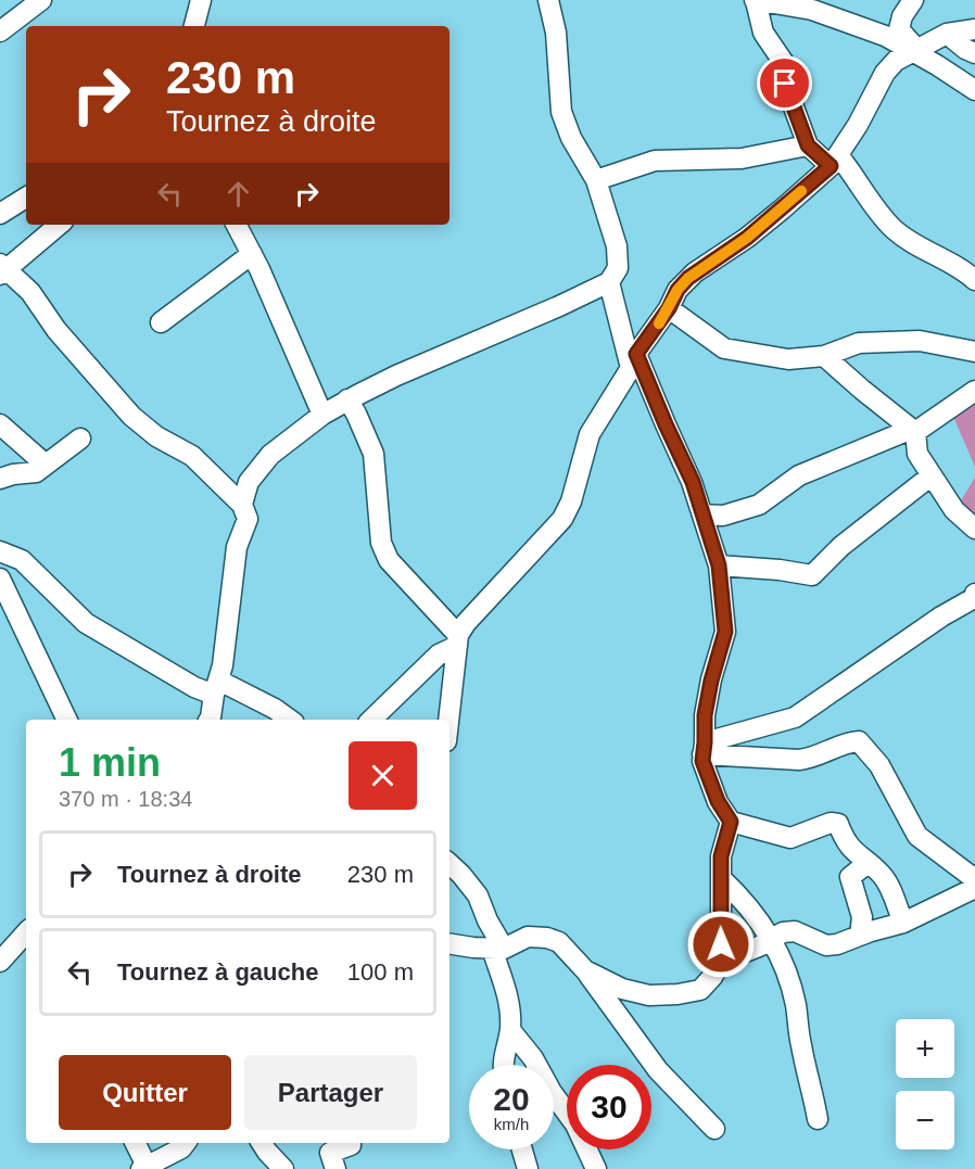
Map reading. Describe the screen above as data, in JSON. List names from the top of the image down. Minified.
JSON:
{"page":{"turn":["230 m","Tournez à droite"],"heading":["1 min","370 m · 18:34"],"list":[{"name":"Tournez à droite","value":"230 m"},{"name":"Tournez à gauche","value":"100 m"}],"map_buttons":["+","−"],"buttons":["Quitter","Partager"],"speed":"20 km/h","limit":"30"}}
